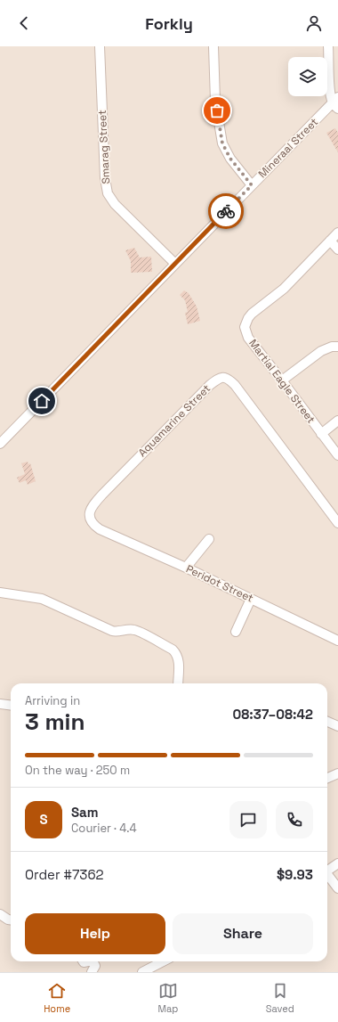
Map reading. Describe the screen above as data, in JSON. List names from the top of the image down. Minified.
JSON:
{"streets":{"street":["Smarag Street","Mineraal Street","Martial Eagle Street","Aquamarine Street","Peridot Street"]},"crossings":[["Smarag Street","Mineraal Street"],["Aquamarine Street","Peridot Street"]],"page":{"header":"Forkly","heading":["3 min","Arriving in","08:37–08:42"],"panel":["Sam","Courier · 4.4","Order #7362","$9.93"],"bar":"On the way · 250 m","round":"S","buttons":["Help","Share"],"tabs":["Home","Map","Saved"]}}
